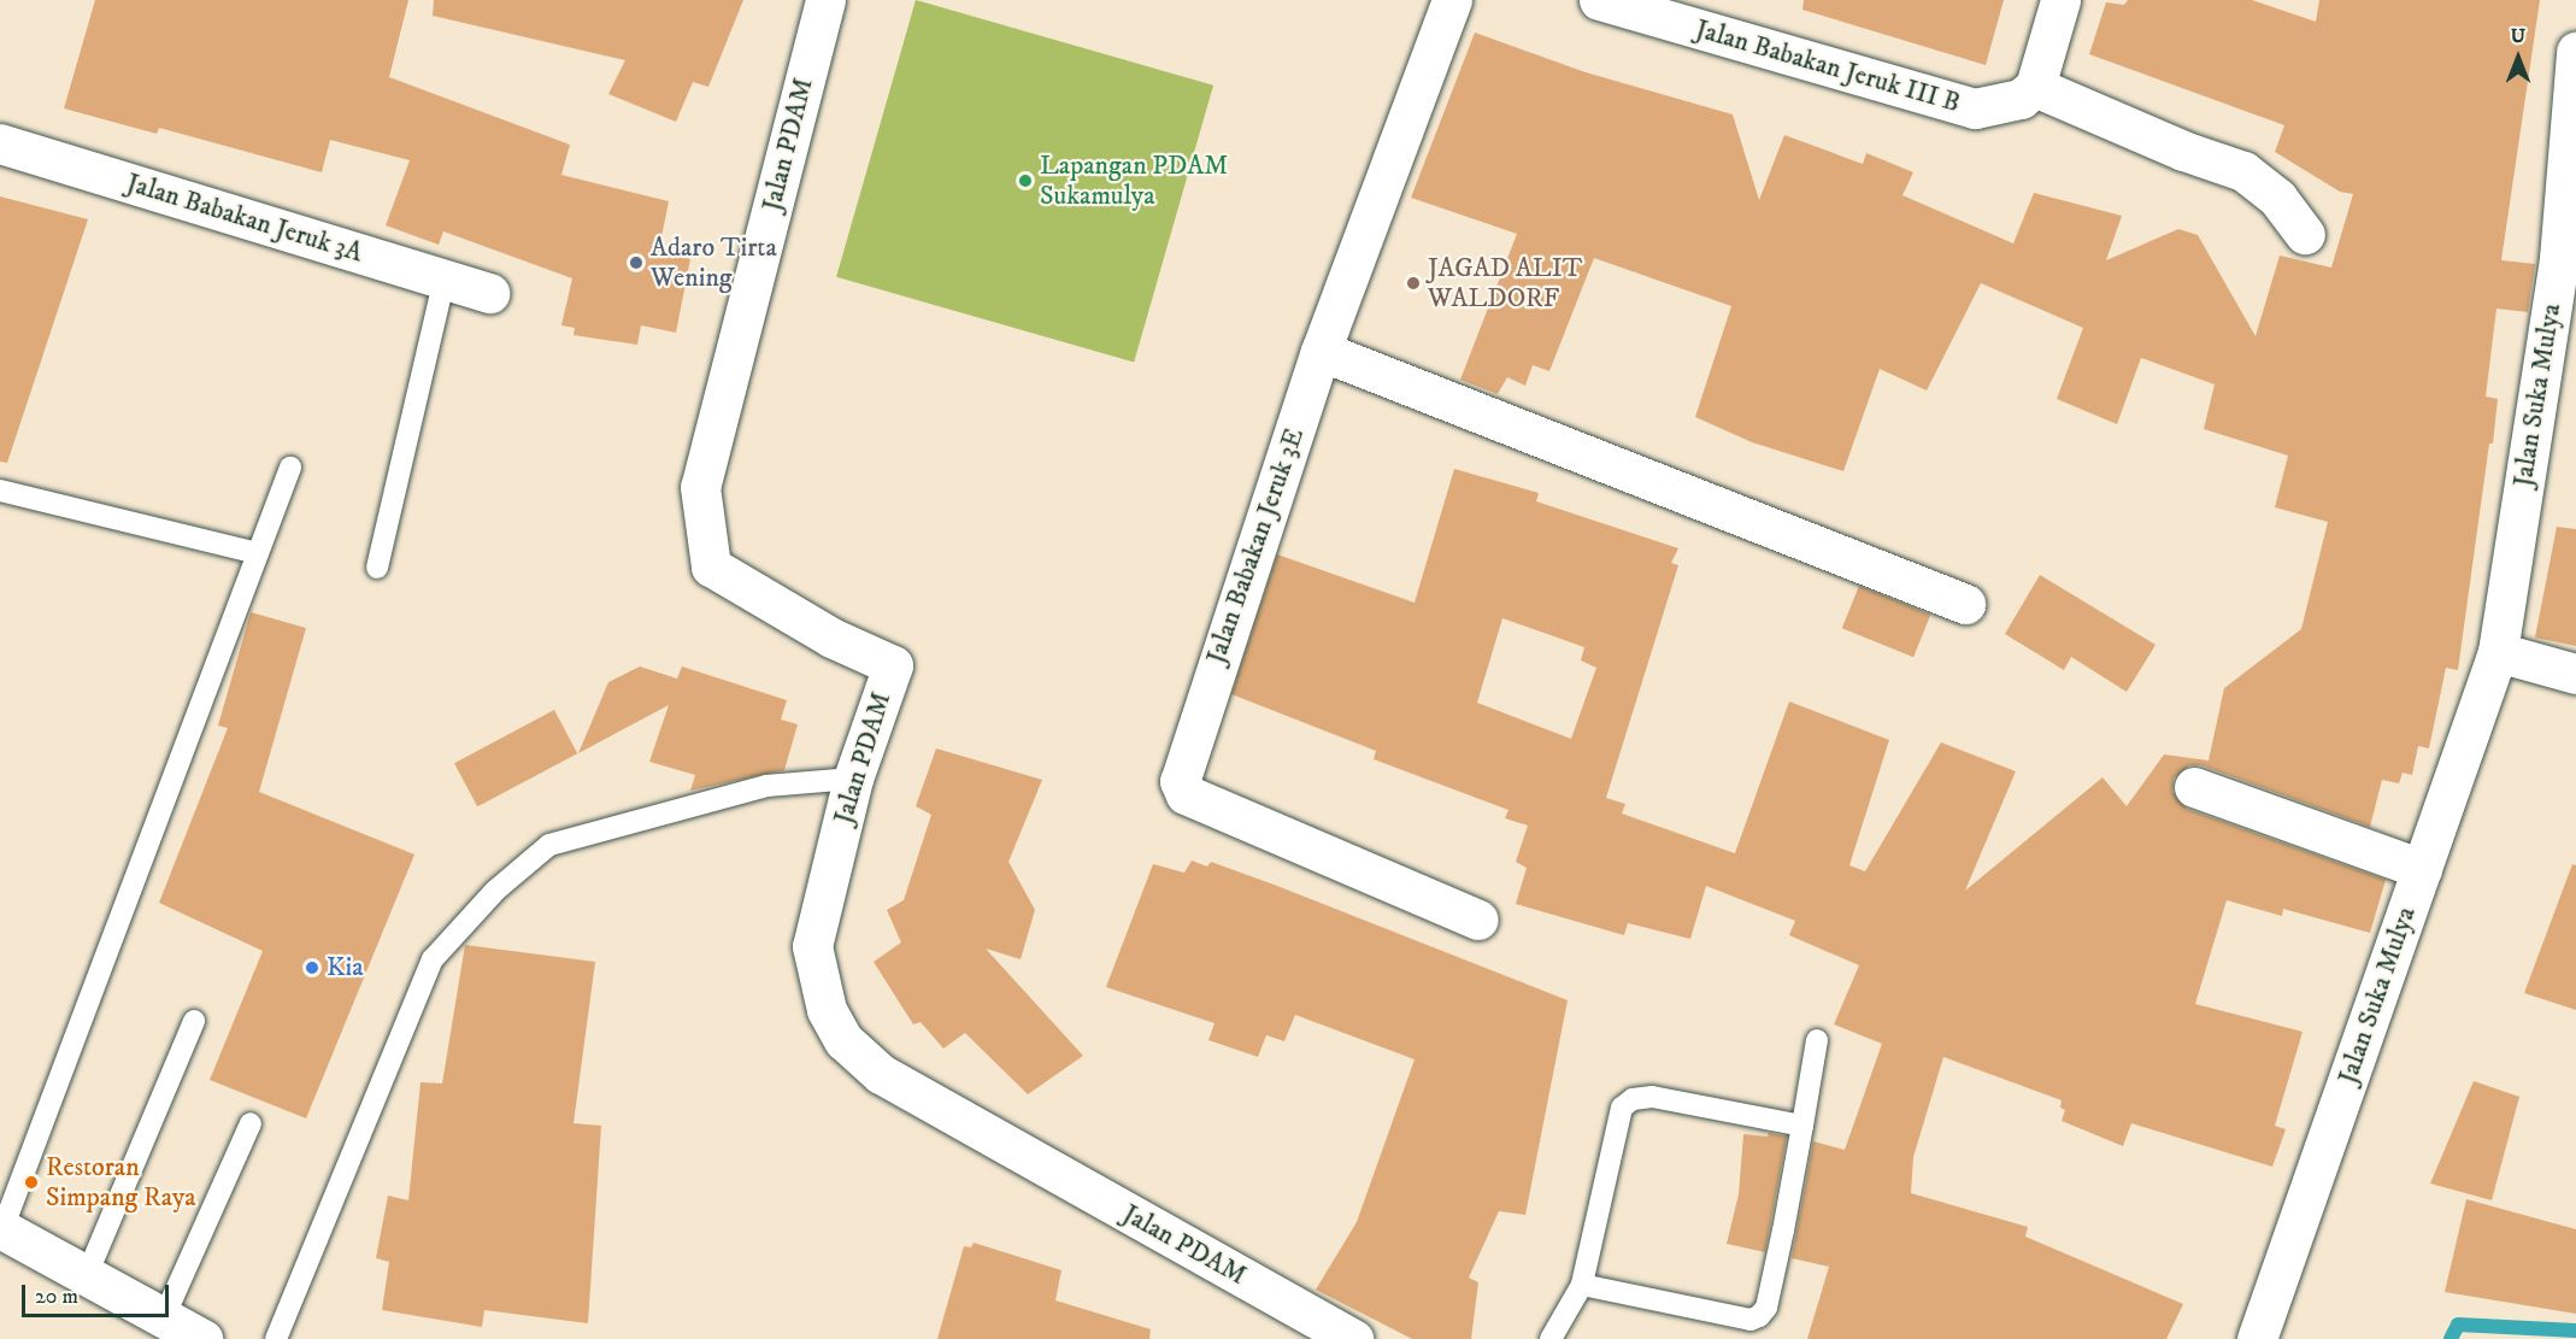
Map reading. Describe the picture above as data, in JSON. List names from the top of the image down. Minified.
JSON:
{"streets":{"main road":["Jalan Babakan Jeruk III B","Jalan PDAM","Jalan Babakan Jeruk 3A","Jalan Suka Mulya","Jalan Babakan Jeruk 3E"]},"places":["Lapangan PDAM Sukamulya","Adaro Tirta Wening","JAGAD ALIT WALDORF","Kia","Restoran Simpang Raya"],"scale_bar":"20 m","north":"top"}
